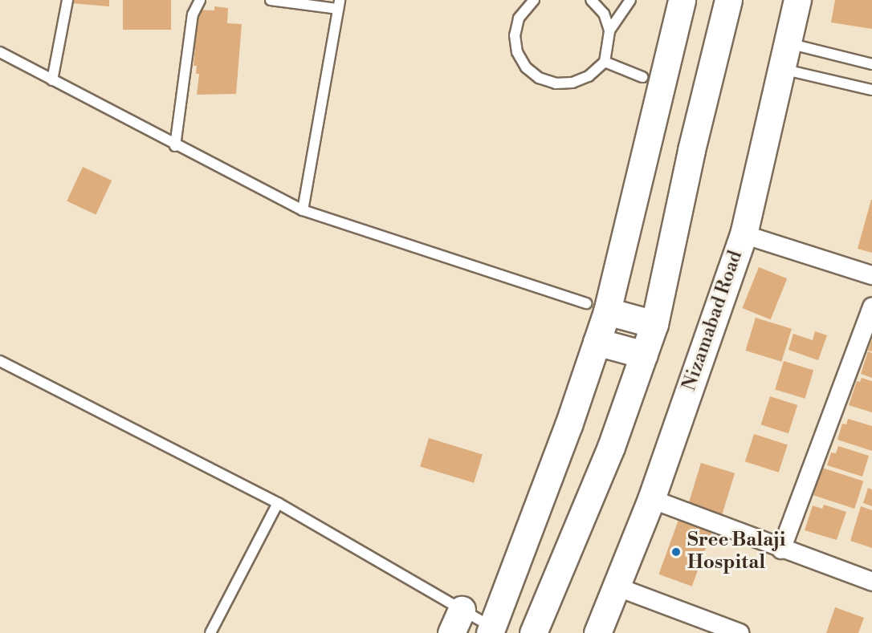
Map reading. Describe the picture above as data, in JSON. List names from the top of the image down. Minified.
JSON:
{"streets":{"main road":["Nizamabad Road"]},"places":["Sree Balaji Hospital"]}
